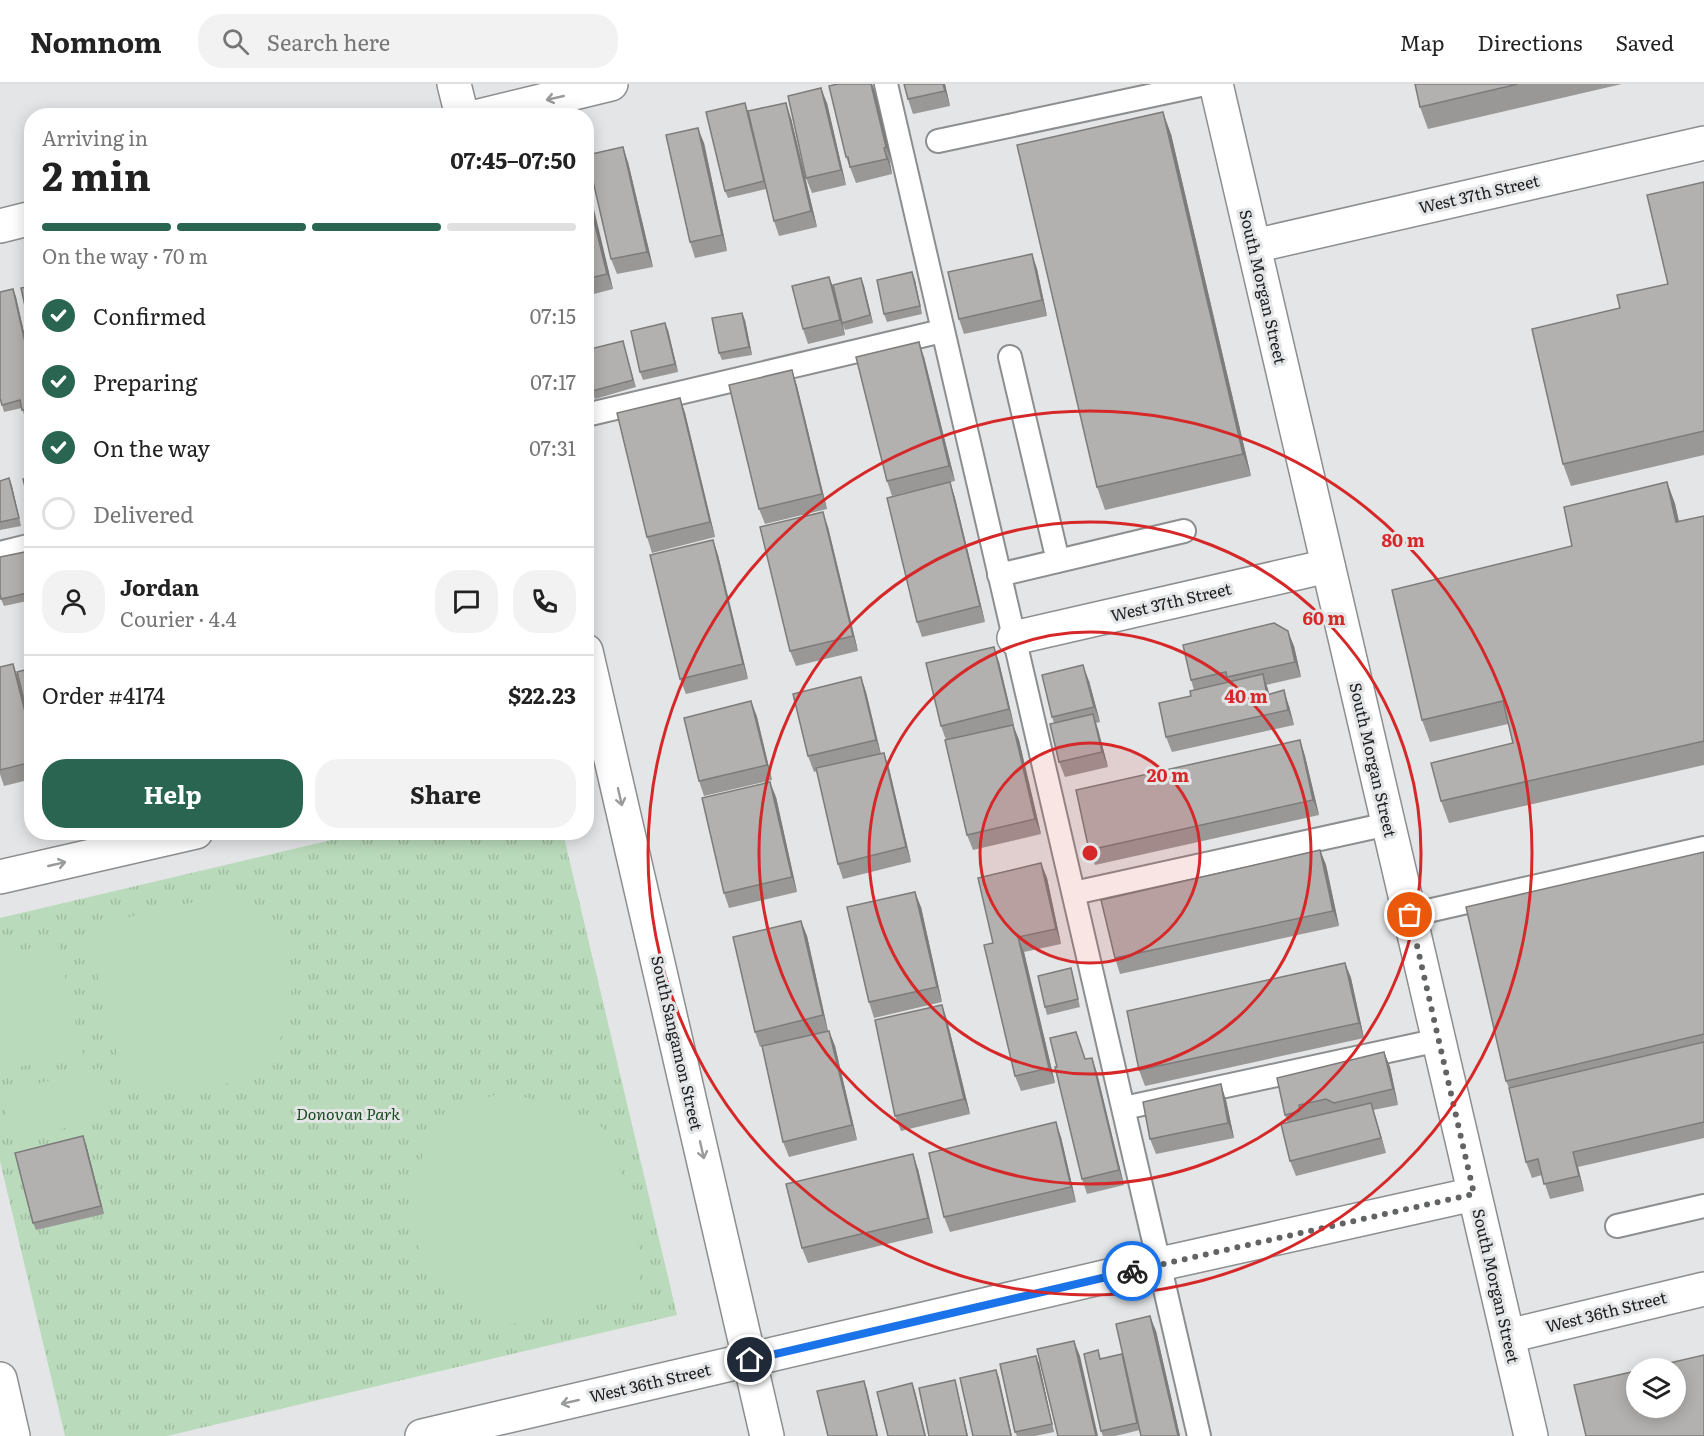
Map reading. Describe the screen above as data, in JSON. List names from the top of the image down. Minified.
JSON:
{"streets":{"street":["West 37th Street","South Morgan Street","South Sangamon Street","West 36th Street"]},"crossings":[["West 37th Street","South Morgan Street"],["South Morgan Street","West 36th Street"],["South Sangamon Street","West 36th Street"]],"one_way":["South Sangamon Street"],"parks":["Donovan Park"],"page":{"header":"Nomnom","search":"Search here","nav":["Map","Directions","Saved"],"heading":["2 min","Arriving in","07:45–07:50"],"panel":["Jordan","Courier · 4.4","Order #4174","$22.23"],"bar":"On the way · 70 m","list":[["Confirmed","07:15"],["Preparing","07:17"],["On the way","07:31"],"Delivered"],"buttons":["Help","Share"]},"rings":["80 m","60 m","40 m","20 m"]}
